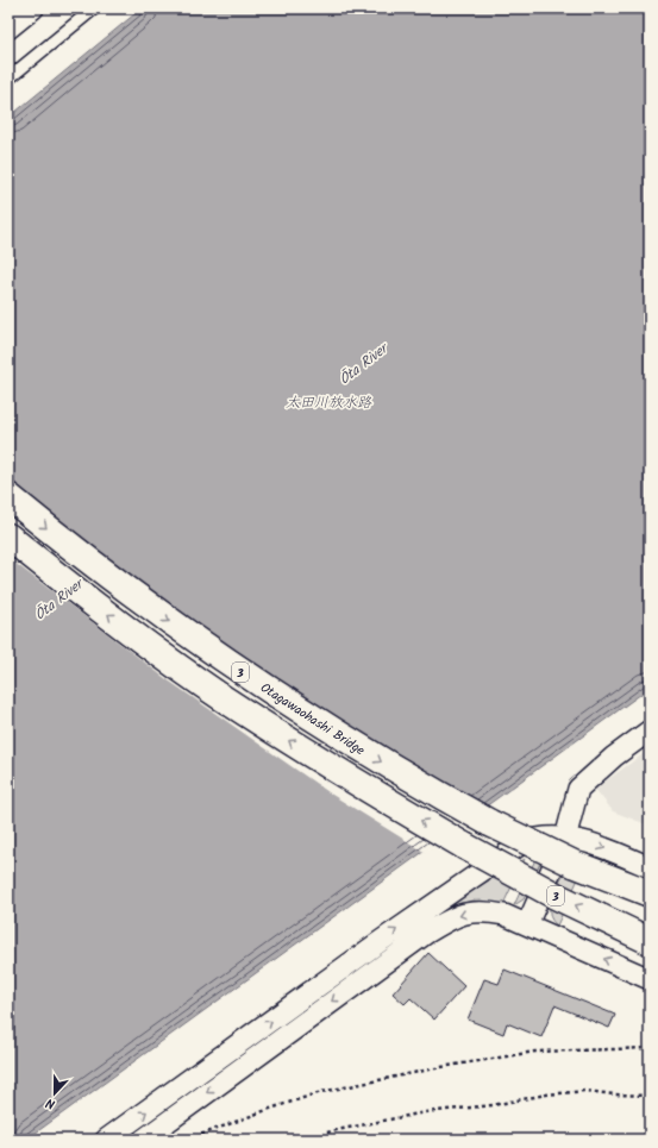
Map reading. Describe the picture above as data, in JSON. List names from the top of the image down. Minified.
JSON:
{"streets":{"highway":["3","Otagawaohashi Bridge"]},"water":["Ōta River","太田川放水路"],"north":"bottom"}
